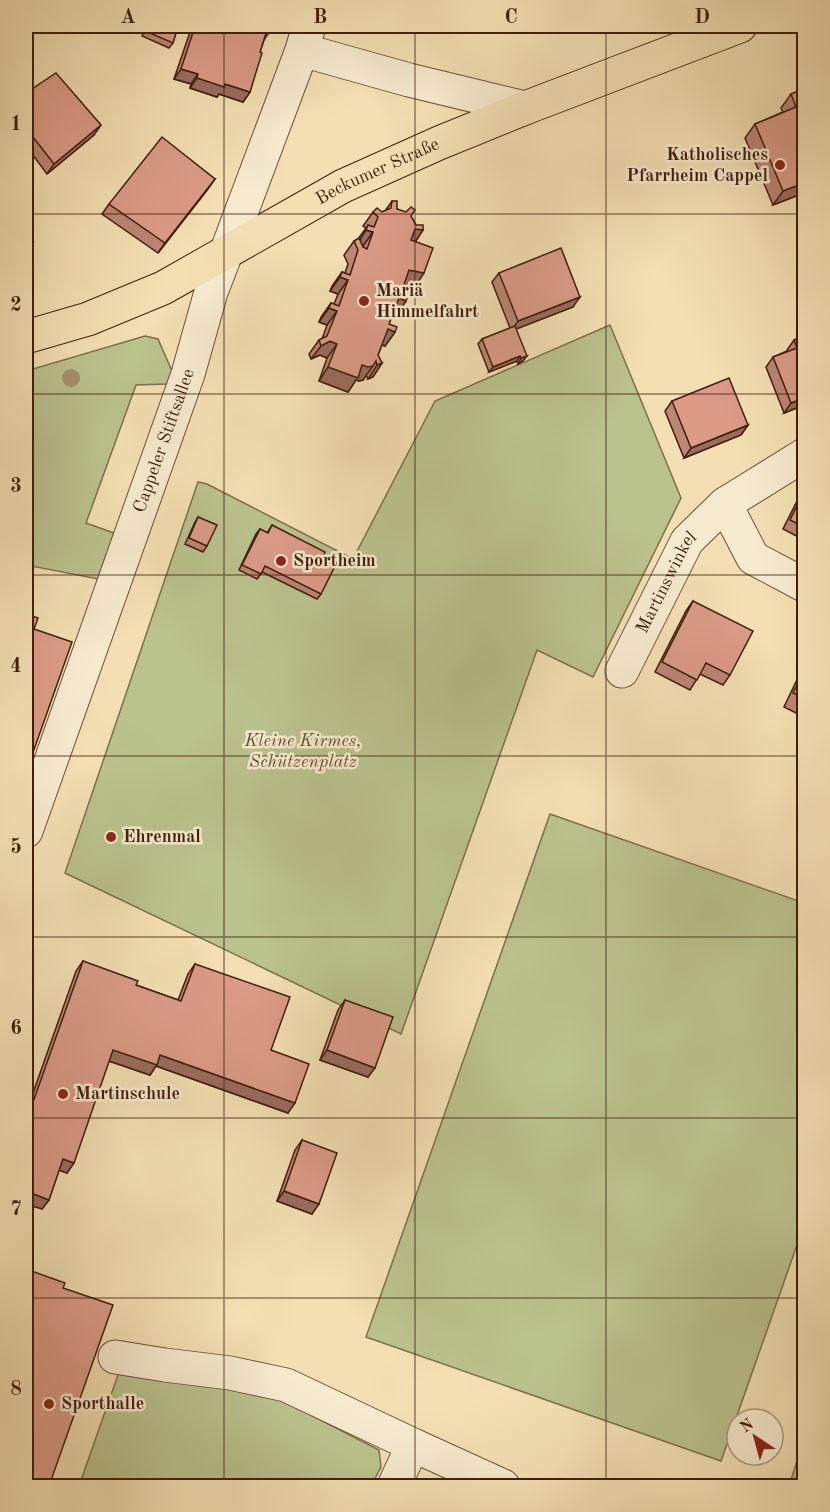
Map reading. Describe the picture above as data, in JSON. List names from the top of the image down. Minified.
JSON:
{"streets":{"main road":["Beckumer Straße"],"street":["Cappeler Stiftsallee","Martinswinkel"]},"crossings":[["Beckumer Straße","Cappeler Stiftsallee"]],"parks":["Kleine Kirmes, Schützenplatz"],"places":["Katholisches Pfarrheim Cappel","Mariä Himmelfahrt","Sportheim","Ehrenmal","Martinschule","Sporthalle"],"north":"top left","grid":{"columns":["A","B","C","D"],"rows":["1","2","3","4","5","6","7","8"]}}
